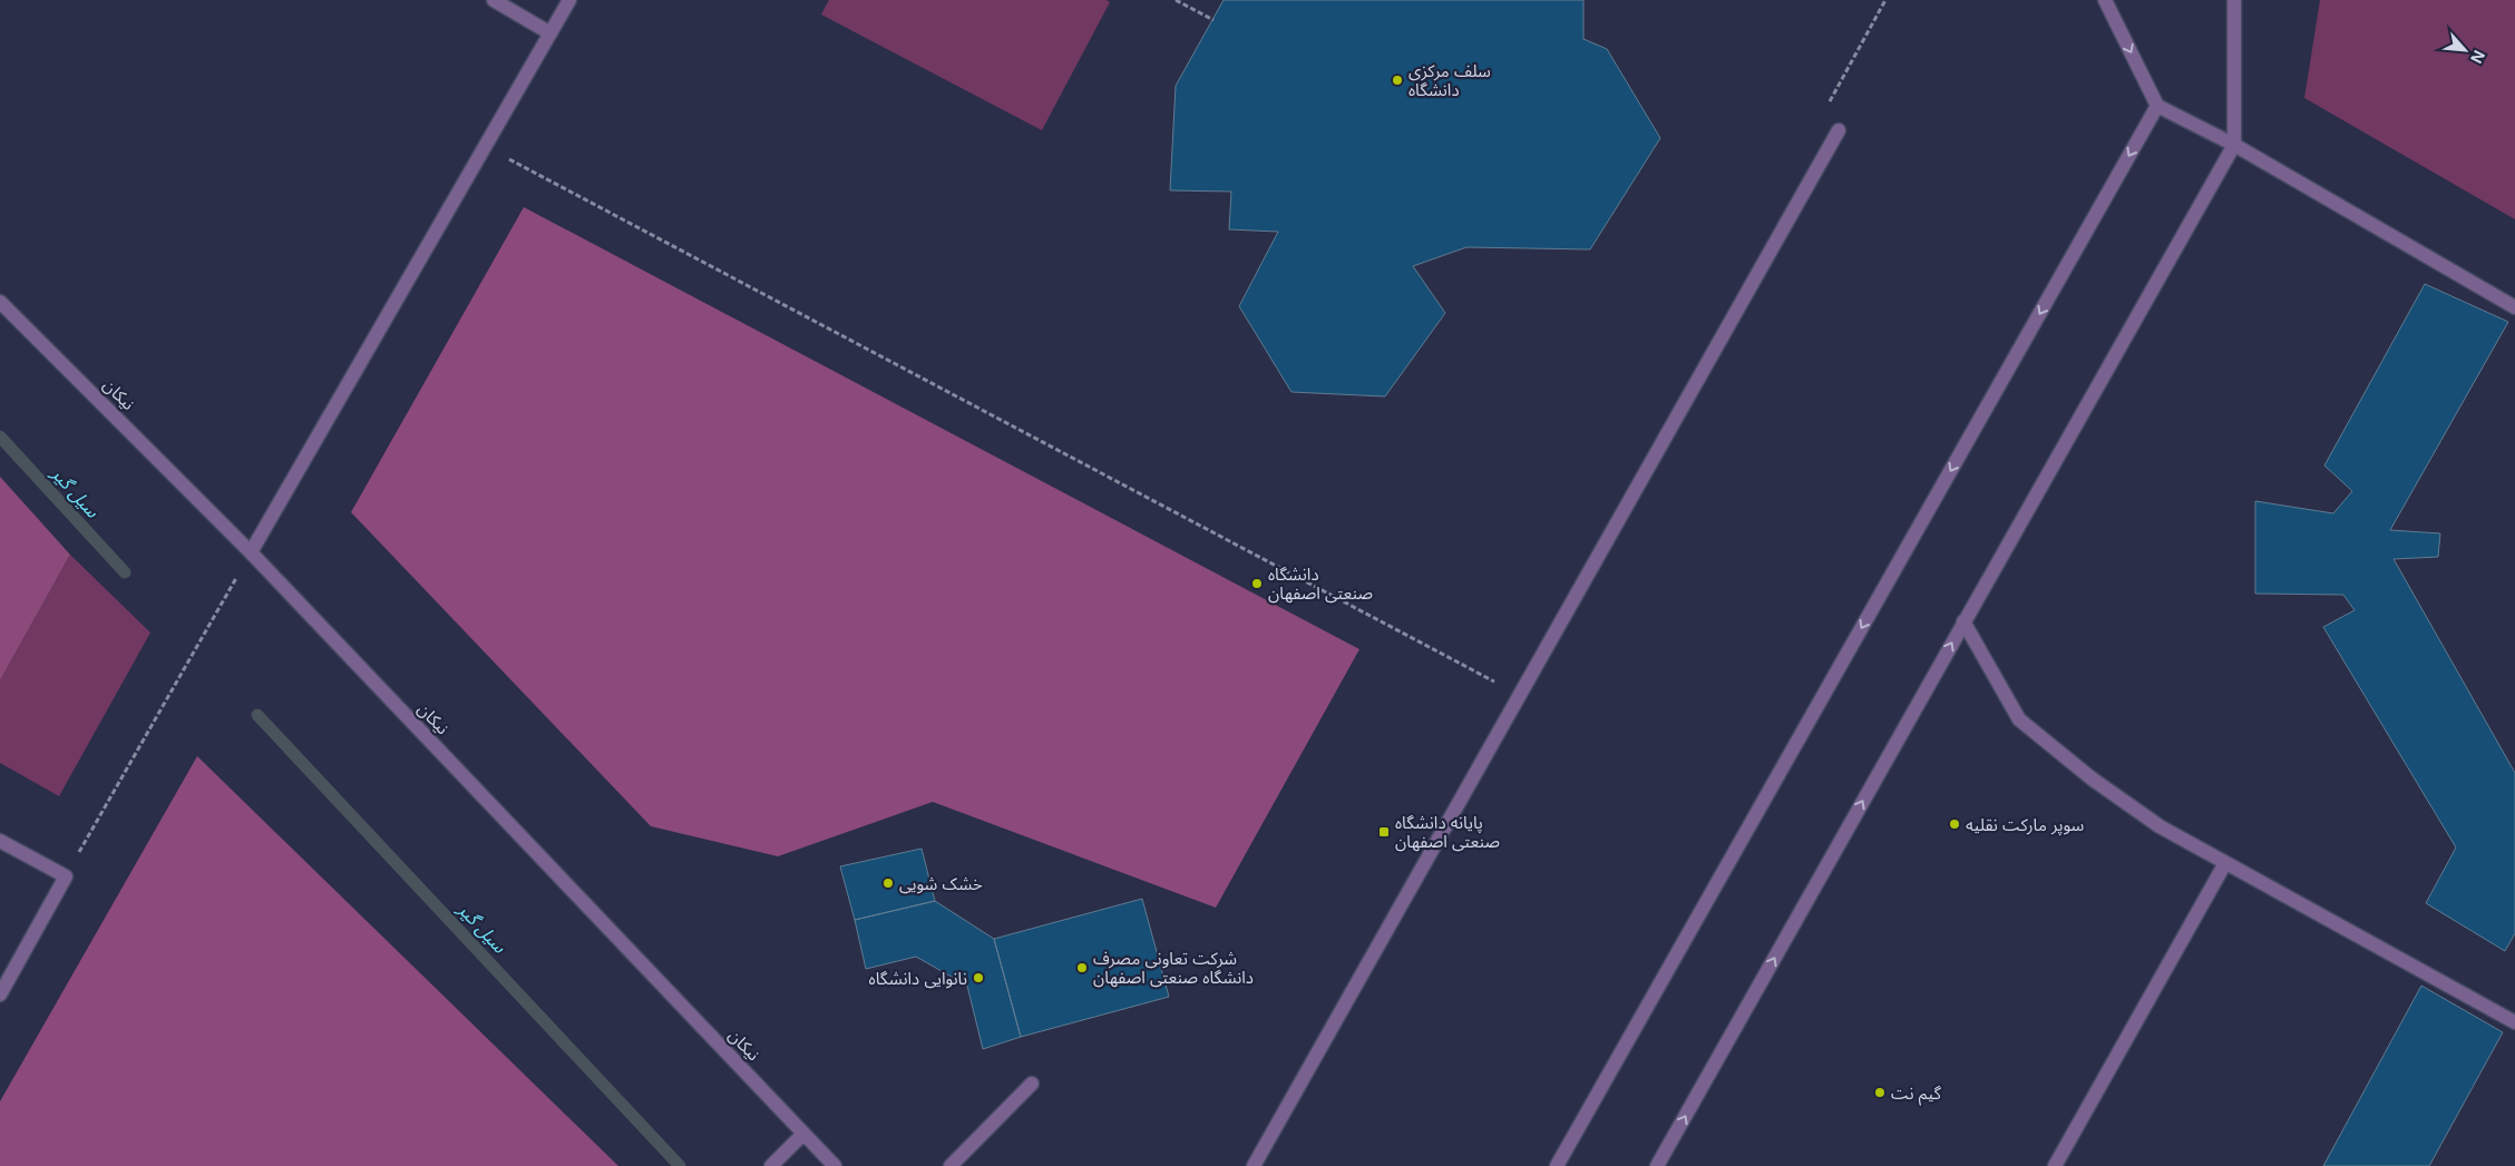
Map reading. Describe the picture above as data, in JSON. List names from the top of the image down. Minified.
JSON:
{"streets":{"lane":["نیکان"]},"water":["سیل گیر"],"places":{"other":["سلف مرکزی دانشگاه","دانشگاه صنعتی اصفهان","سوپر مارکت نقلیه","خشک شویی","شرکت تعاونی مصرف دانشگاه صنعتی اصفهان","نانوایی دانشگاه","گیم نت"],"transit":["پایانه دانشگاه صنعتی اصفهان"]},"north":"bottom right"}
